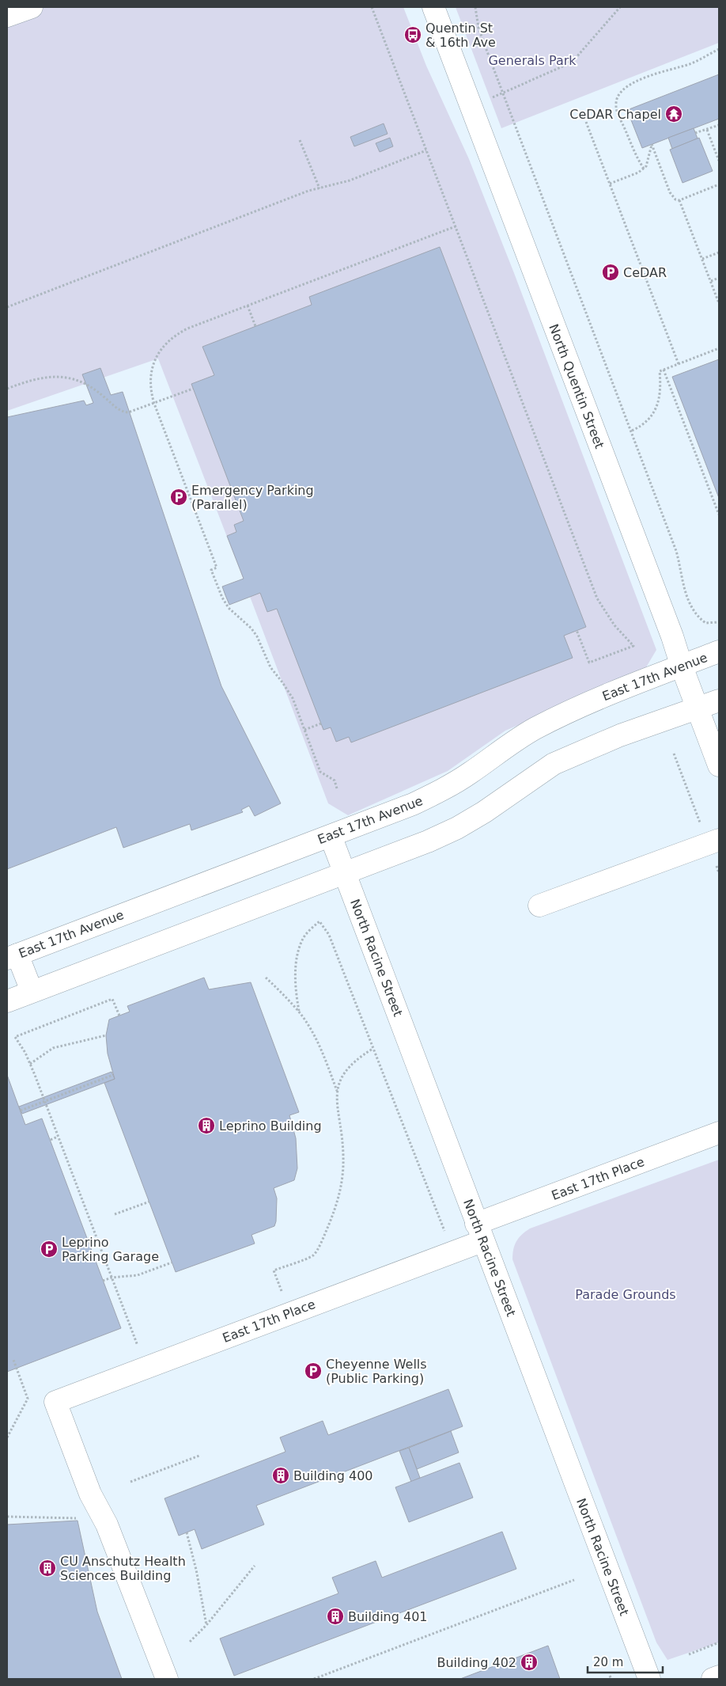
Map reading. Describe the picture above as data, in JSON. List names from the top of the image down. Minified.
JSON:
{"streets":{"street":["North Quentin Street","East 17th Avenue","North Racine Street","East 17th Place"]},"crossings":[["North Quentin Street","East 17th Avenue"],["East 17th Avenue","North Racine Street"],["North Racine Street","East 17th Place"]],"parks":["Generals Park","Parade Grounds"],"places":{"bus stop":["Quentin St & 16th Ave"],"temple":["CeDAR Chapel"],"parking":["CeDAR","Emergency Parking (Parallel)","Leprino Parking Garage","Cheyenne Wells (Public Parking)"],"building":["Leprino Building","Building 400","CU Anschutz Health Sciences Building","Building 401","Building 402"]},"scale_bar":"20 m"}
